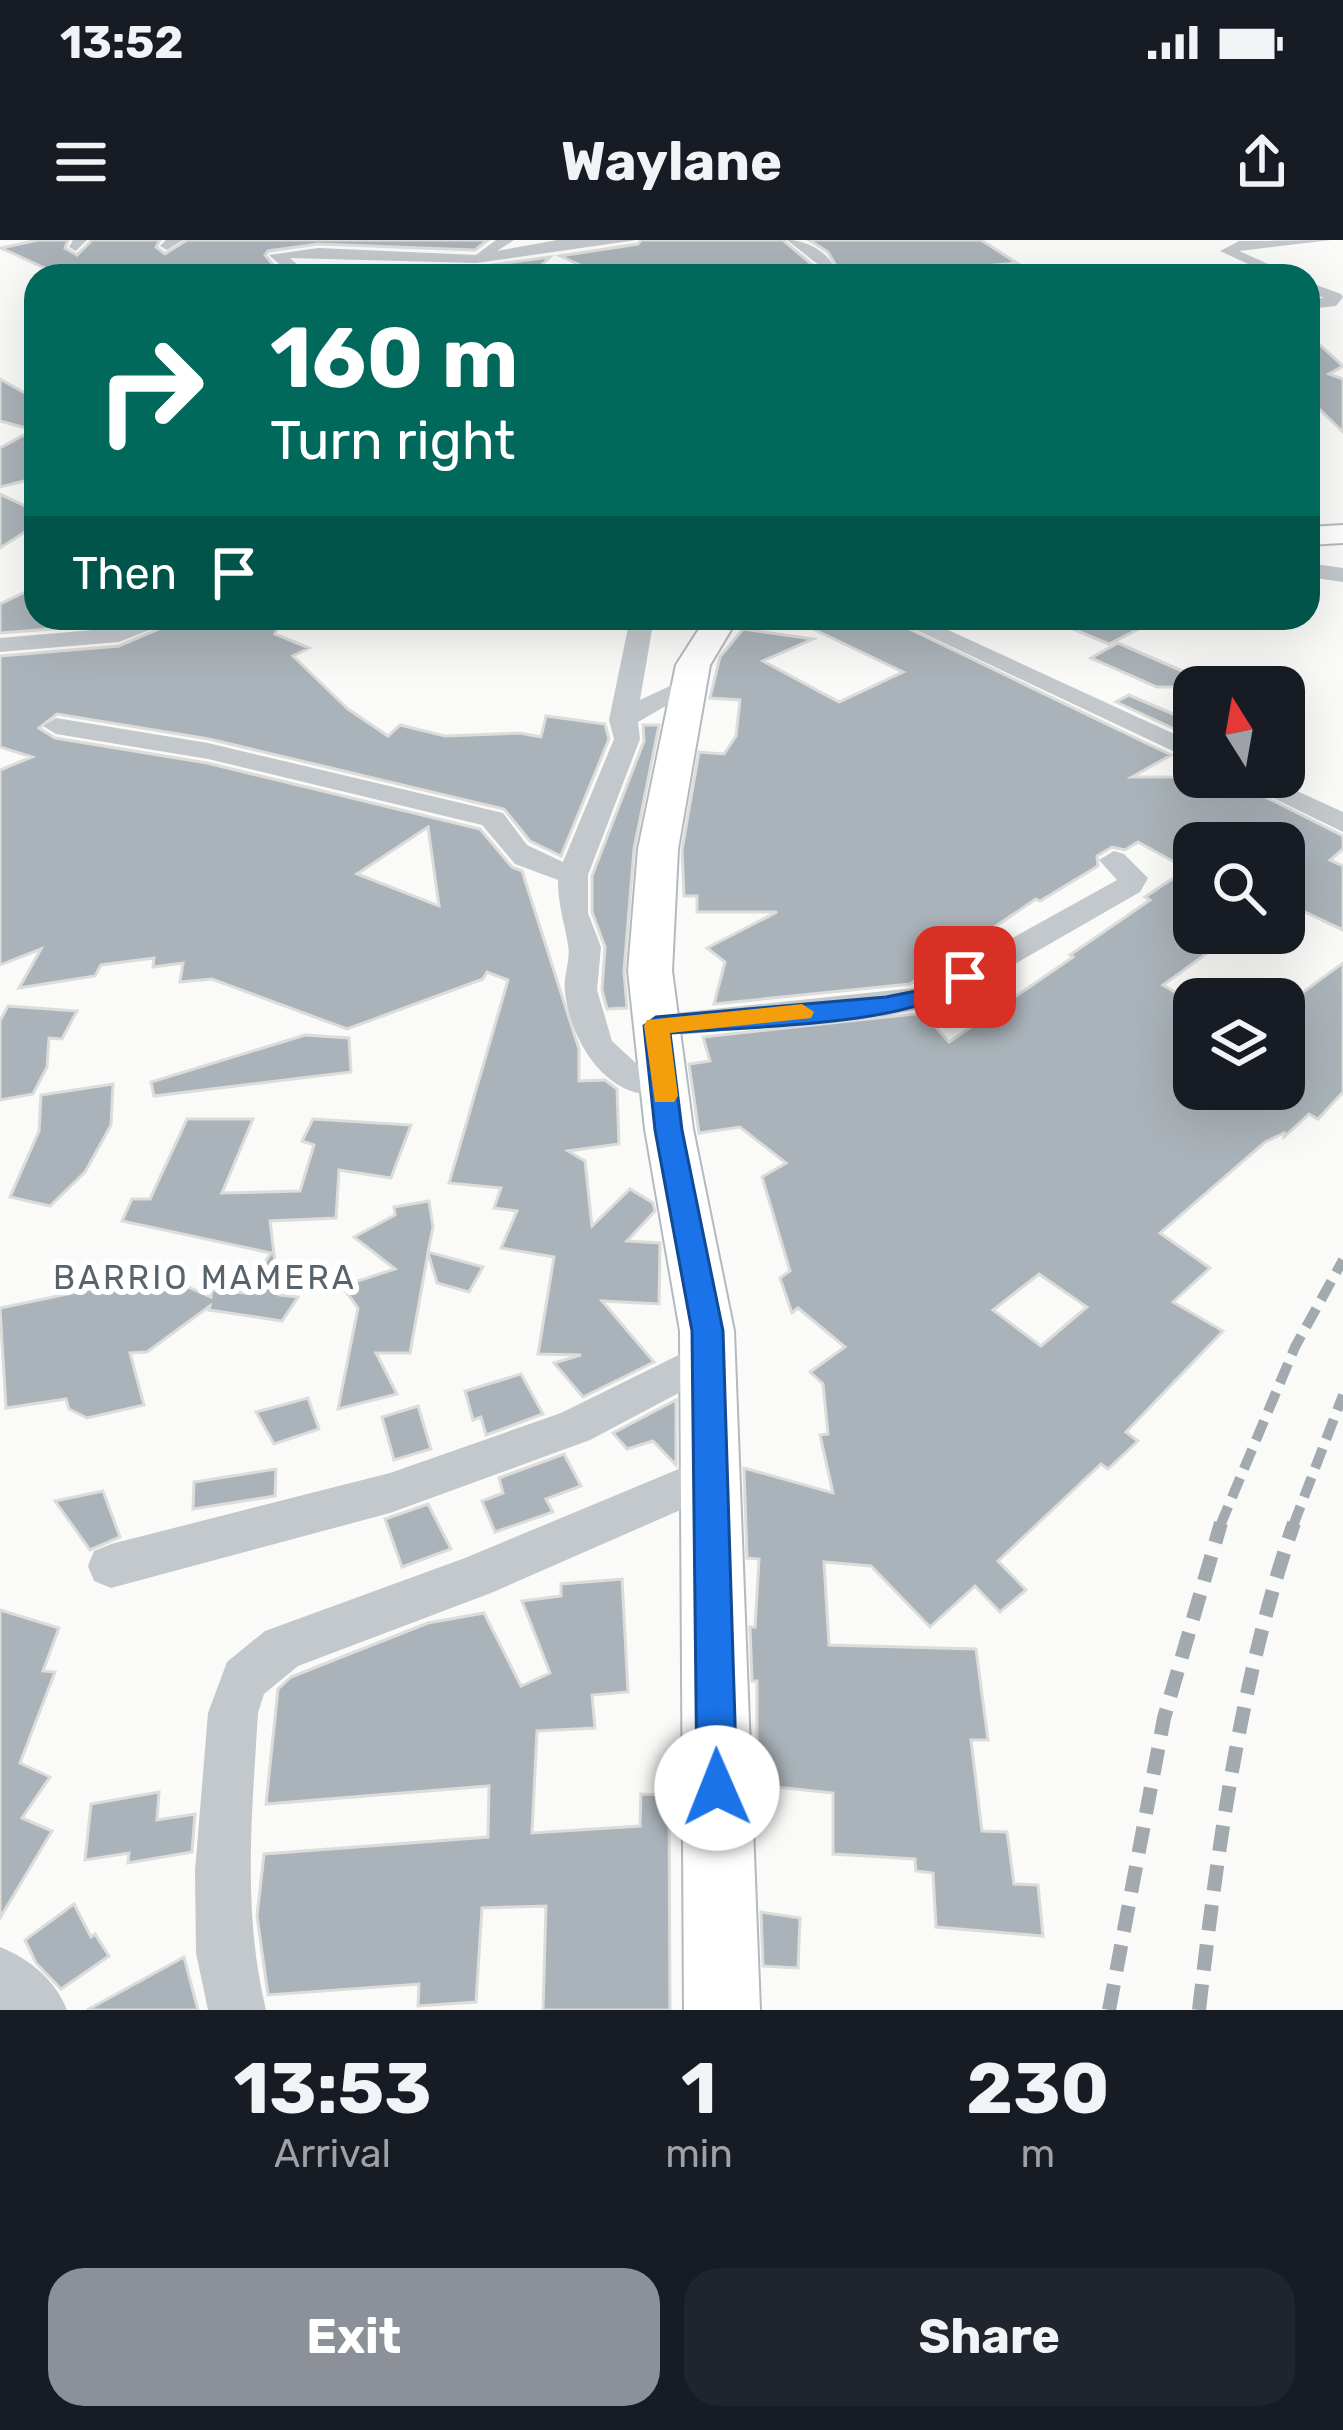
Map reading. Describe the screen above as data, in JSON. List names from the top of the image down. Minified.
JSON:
{"districts":["BARRIO MAMERA"],"north":"top","page":{"status":"13:52","header":"Waylane","turn":["160 m","Turn right"],"then":"Then","eta":["13:53","Arrival","1","min","230","m"],"buttons":["Exit","Share"]}}
